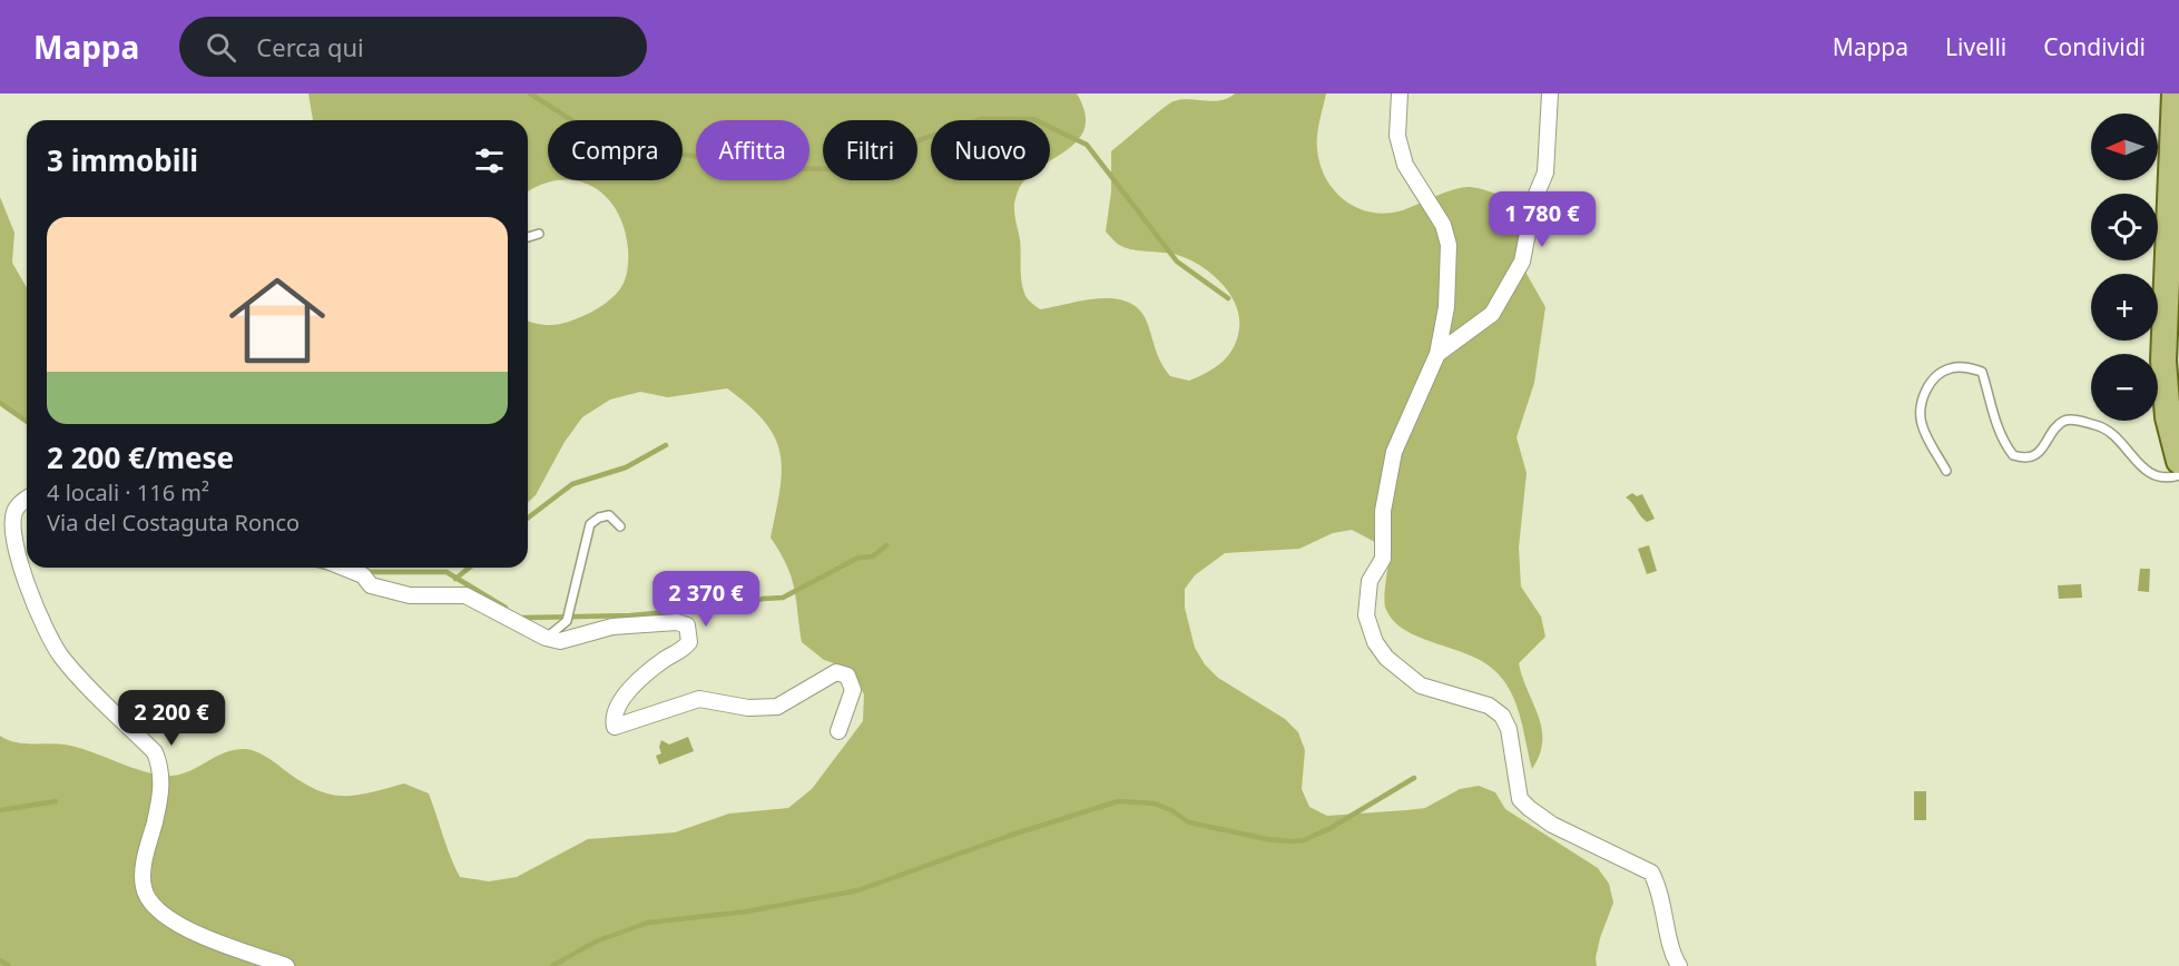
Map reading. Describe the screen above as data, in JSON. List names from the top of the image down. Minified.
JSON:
{"north":"left","page":{"header":"Mappa","search":"Cerca qui","nav":["Mappa","Livelli","Condividi"],"map_buttons":["+","−"],"chip":["Compra","Affitta","Filtri","Nuovo"],"heading":"3 immobili","price":["1 780 €","2 370 €","2 200 €"],"list":[{"name":"2 200 €/mese","note":"4 locali · 116 m² · Via del Costaguta Ronco"}]}}
